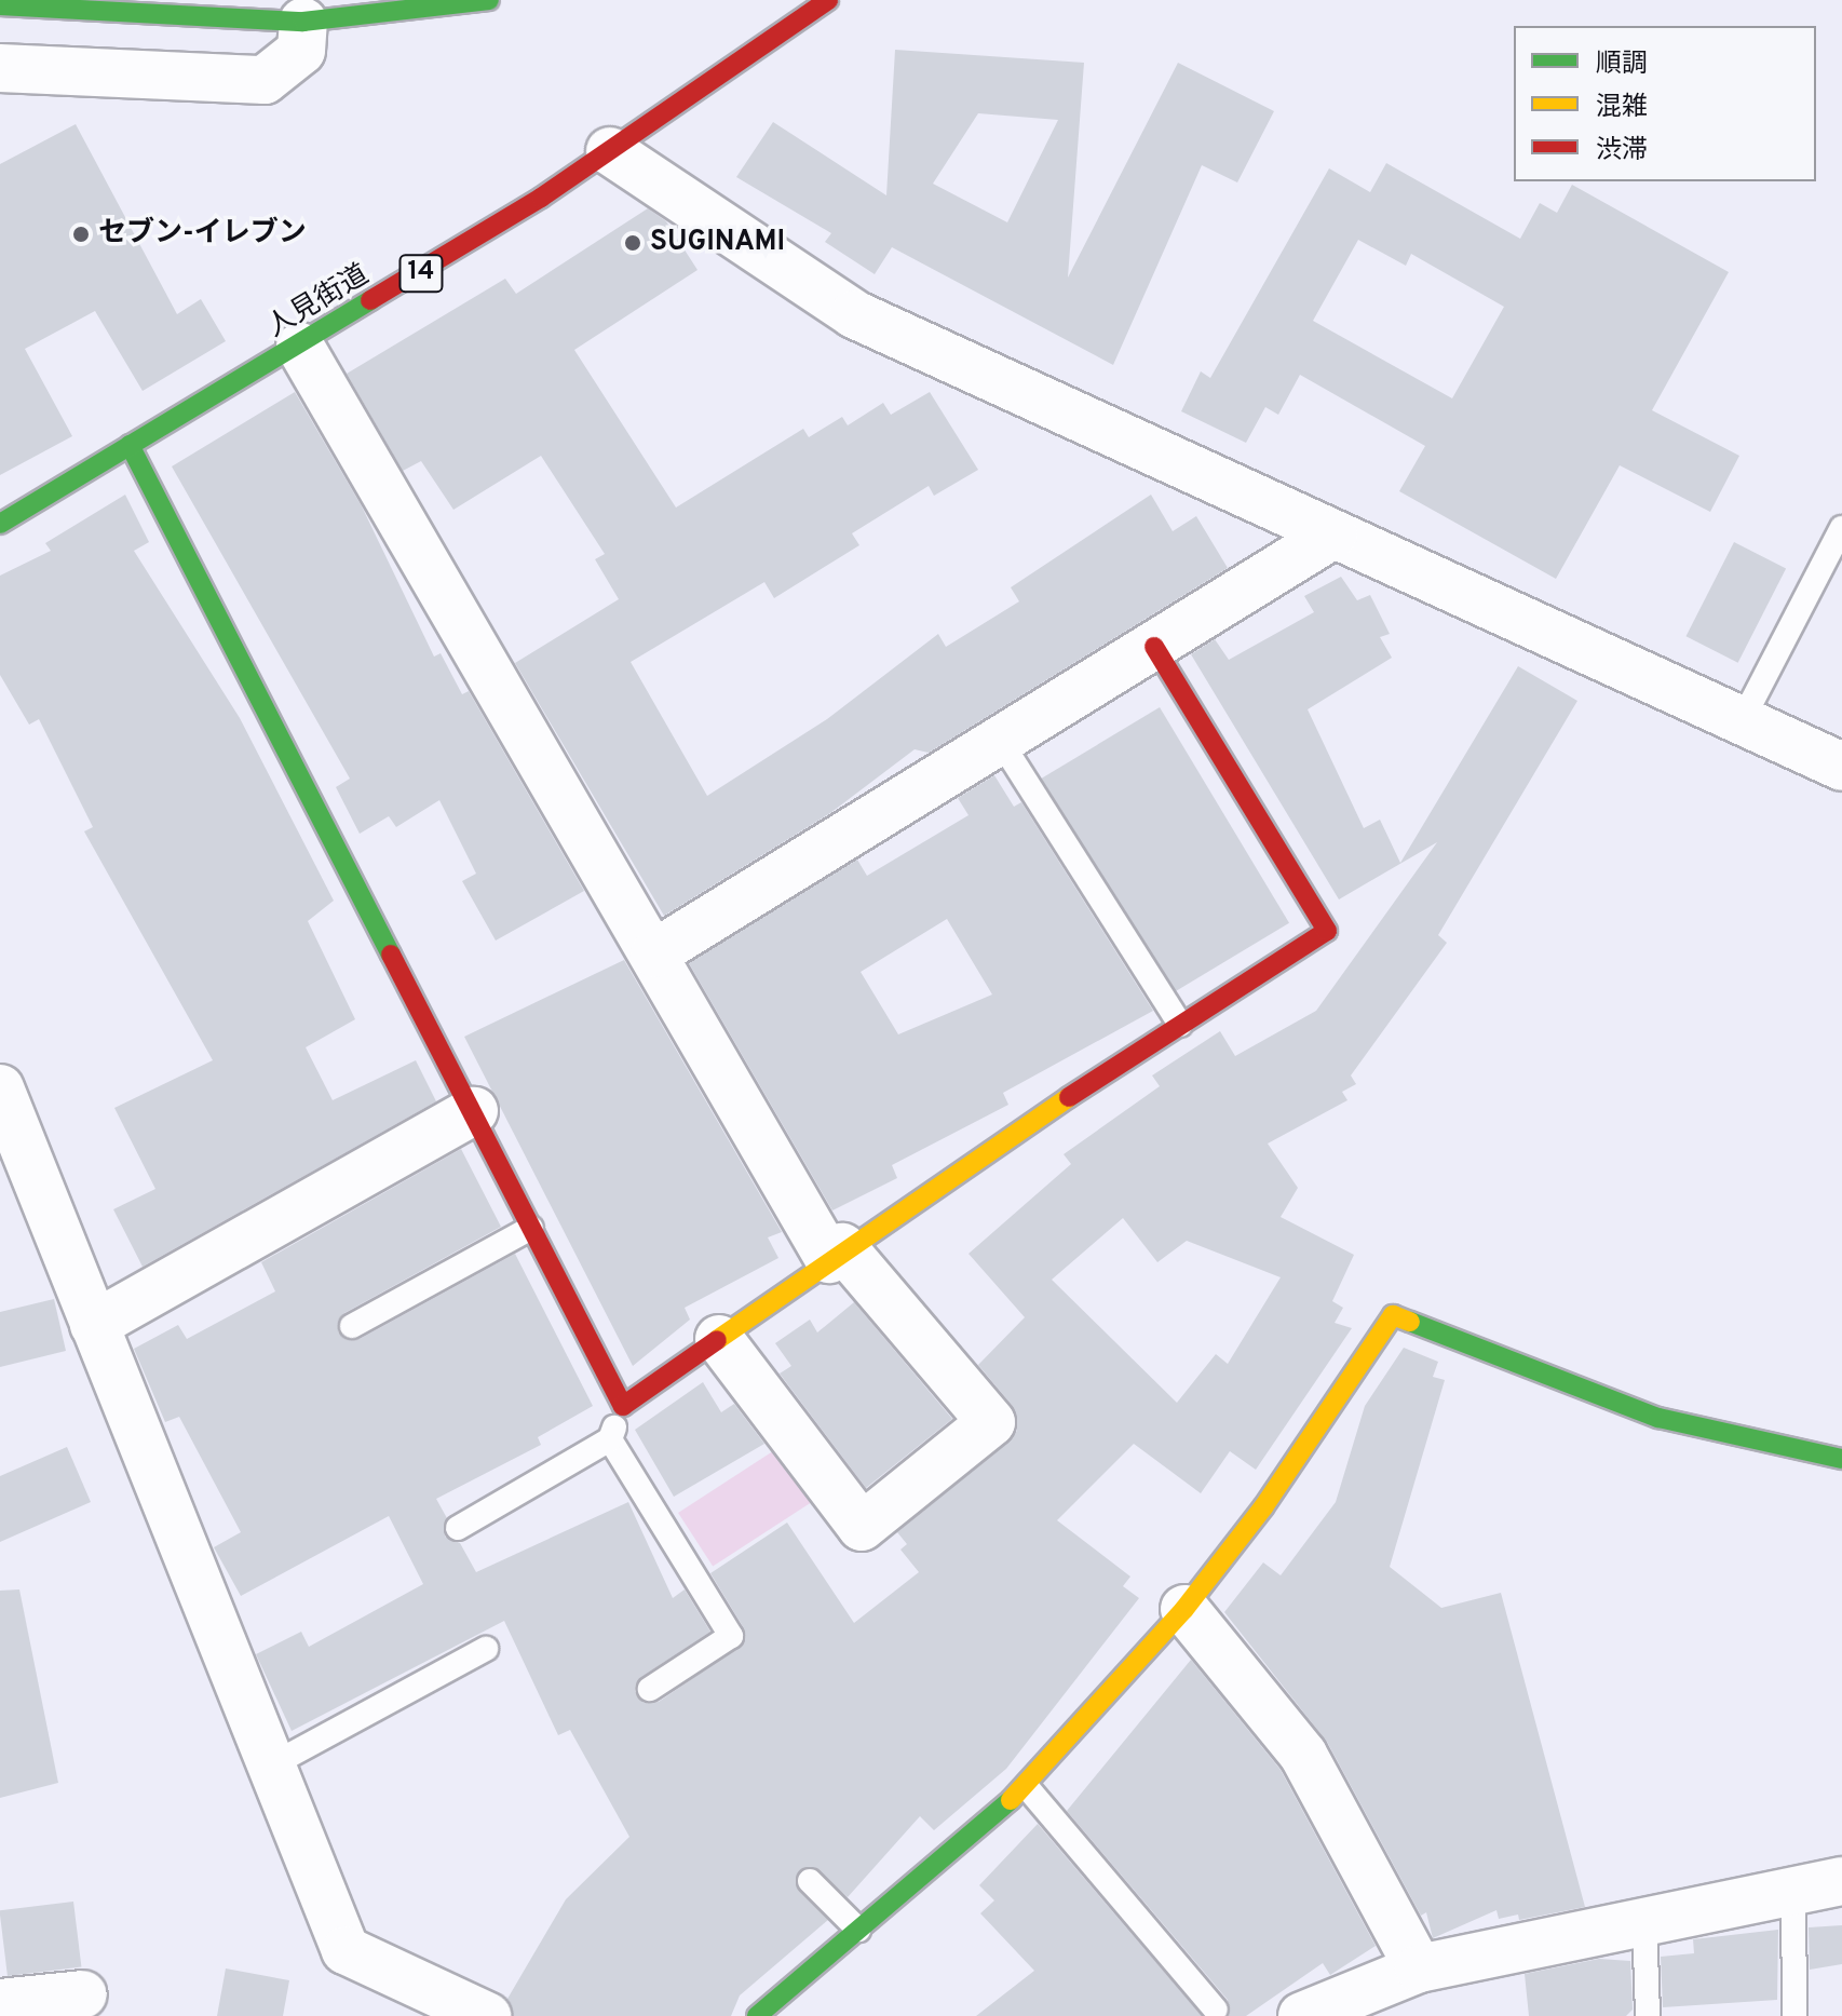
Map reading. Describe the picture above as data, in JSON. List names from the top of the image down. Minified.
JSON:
{"streets":{"street":["14","人見街道"]},"places":["セブン-イレブン","SUGINAMI"],"legend":["順調","混雑","渋滞"]}
